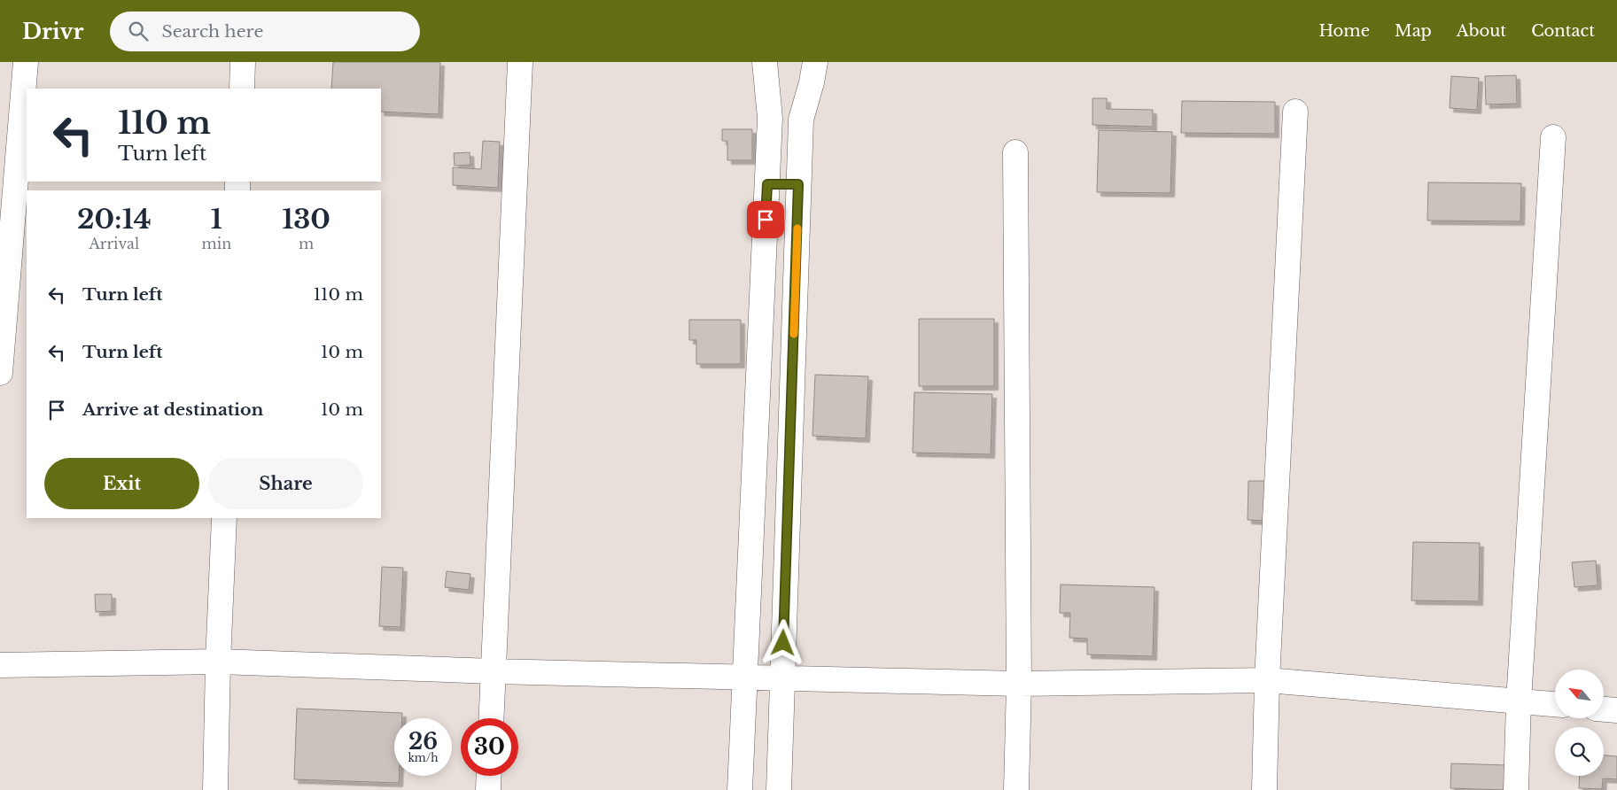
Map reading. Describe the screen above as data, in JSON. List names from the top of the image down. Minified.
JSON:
{"north":"top left","page":{"header":"Drivr","search":"Search here","nav":["Home","Map","About","Contact"],"turn":["110 m","Turn left"],"eta":["20:14","Arrival","1","min","130","m"],"list":[{"name":"Turn left","value":"110 m"},{"name":"Turn left","value":"10 m"},{"name":"Arrive at destination","value":"10 m"}],"buttons":["Exit","Share"],"speed":"26 km/h","limit":"30"}}
